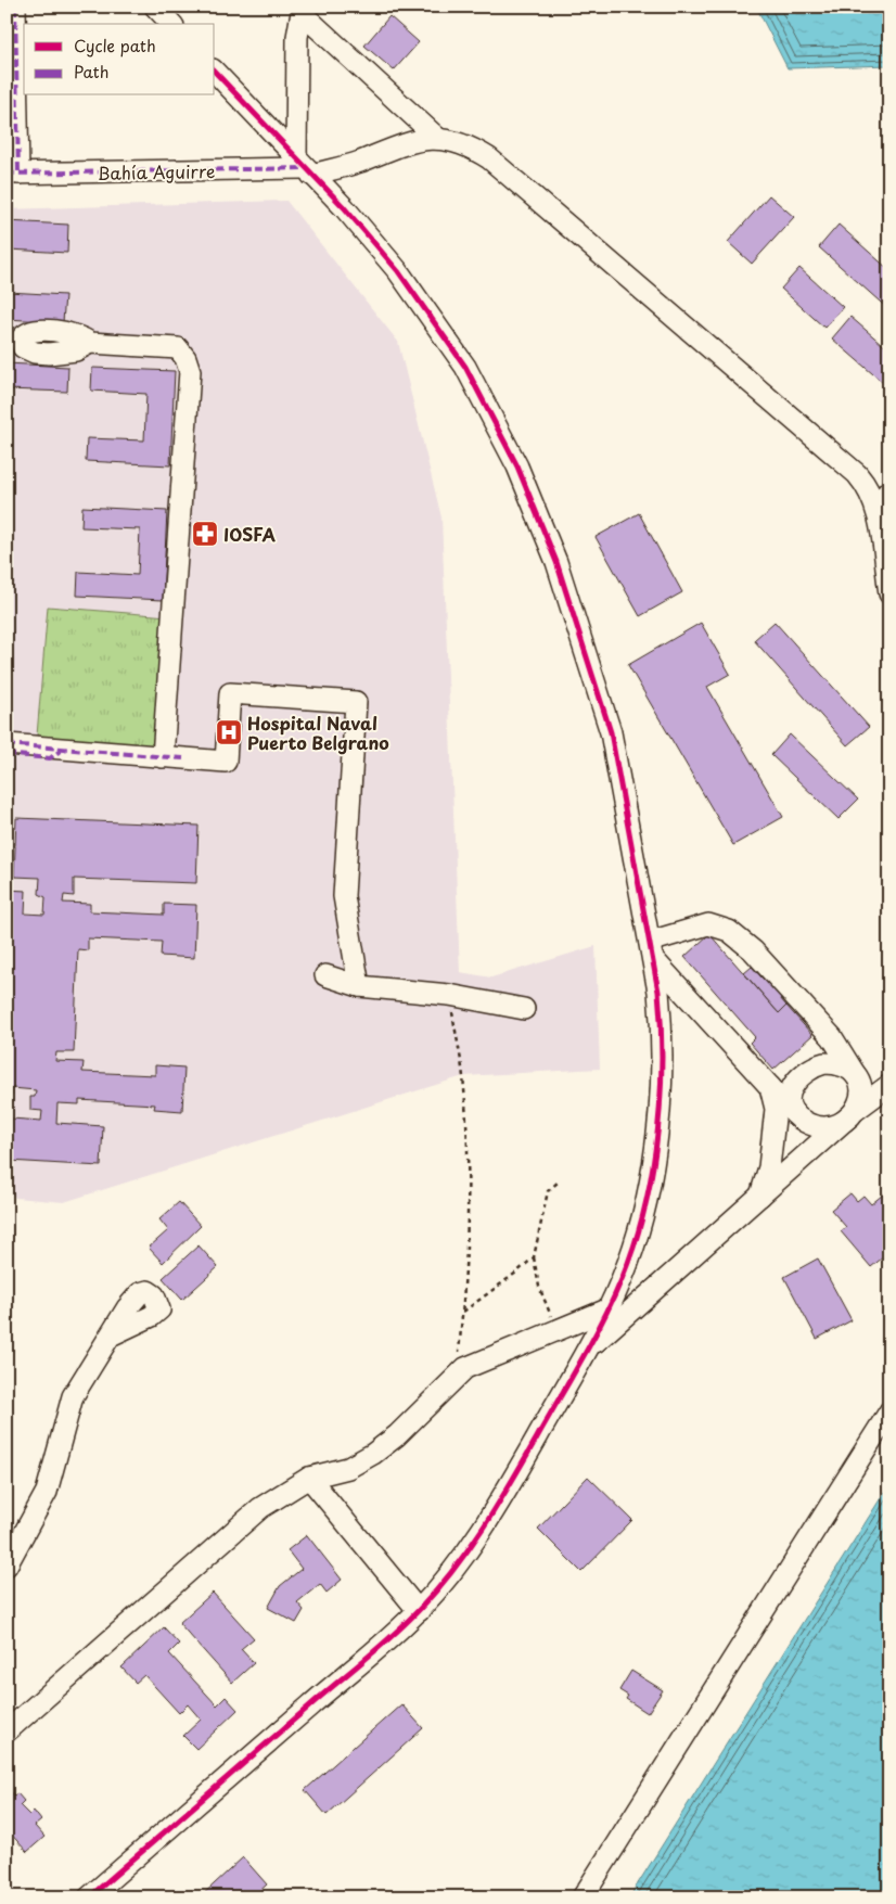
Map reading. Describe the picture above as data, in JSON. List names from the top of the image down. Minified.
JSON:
{"streets":{"street":["Bahía Aguirre"]},"places":{"pharmacy":["IOSFA"],"hospital":["Hospital Naval Puerto Belgrano"]},"legend":["Cycle path","Path"]}
